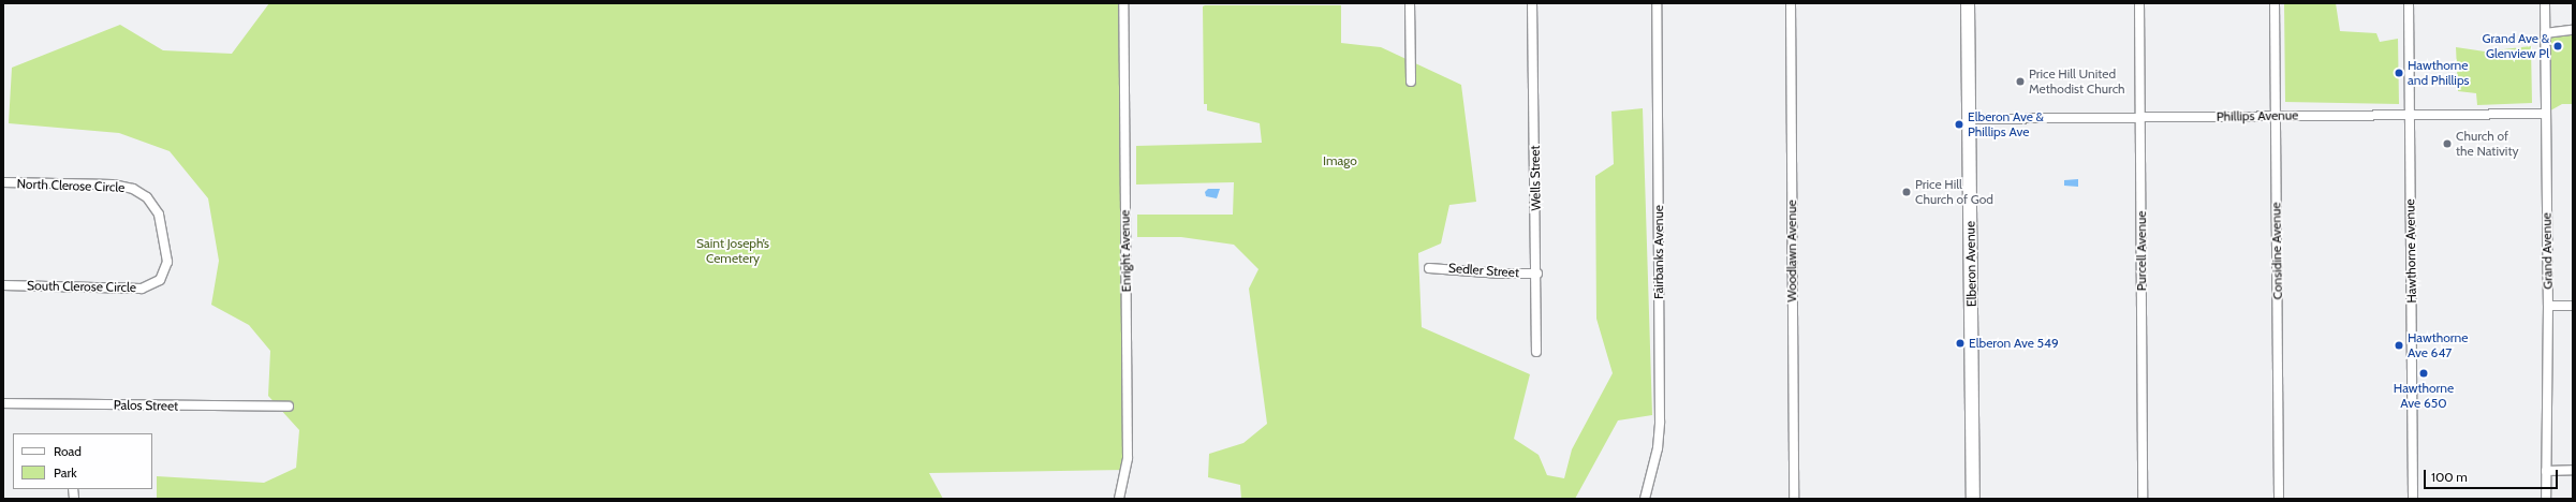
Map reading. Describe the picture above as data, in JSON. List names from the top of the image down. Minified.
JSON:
{"streets":{"street":["Phillips Avenue","Wells Street","North Clerose Circle","Enright Avenue","Woodlawn Avenue","Purcell Avenue","Considine Avenue","Hawthorne Avenue","Grand Avenue","Fairbanks Avenue","Elberon Avenue","Sedler Street","South Clerose Circle","Palos Street"]},"crossings":[["Phillips Avenue","Purcell Avenue"],["Phillips Avenue","Considine Avenue"],["Phillips Avenue","Hawthorne Avenue"],["Phillips Avenue","Grand Avenue"],["Phillips Avenue","Elberon Avenue"],["Wells Street","Sedler Street"],["North Clerose Circle","South Clerose Circle"]],"parks":["Imago","Saint Joseph’s Cemetery"],"places":["Grand Ave & Glenview Pl","Hawthorne and Phillips","Price Hill United Methodist Church","Elberon Ave & Phillips Ave","Church of the Nativity","Price Hill Church of God","Elberon Ave 549","Hawthorne Ave 647","Hawthorne Ave 650"],"legend":["Road","Park"],"scale_bar":"100 m"}
